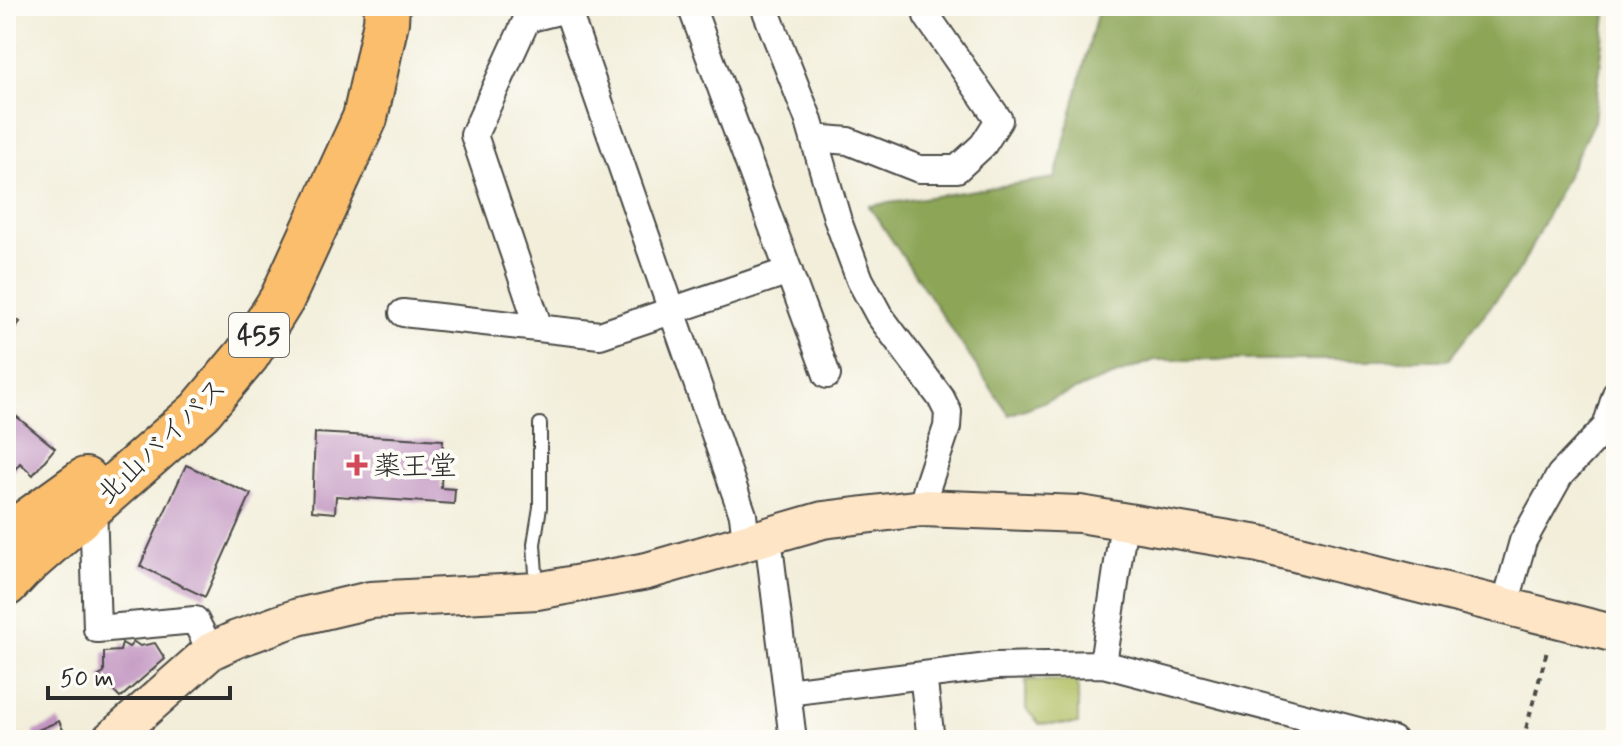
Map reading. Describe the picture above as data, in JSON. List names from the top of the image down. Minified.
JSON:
{"streets":{"highway":["455","北山バイパス"]},"places":{"health":["薬王堂"]},"scale_bar":"50 m"}
